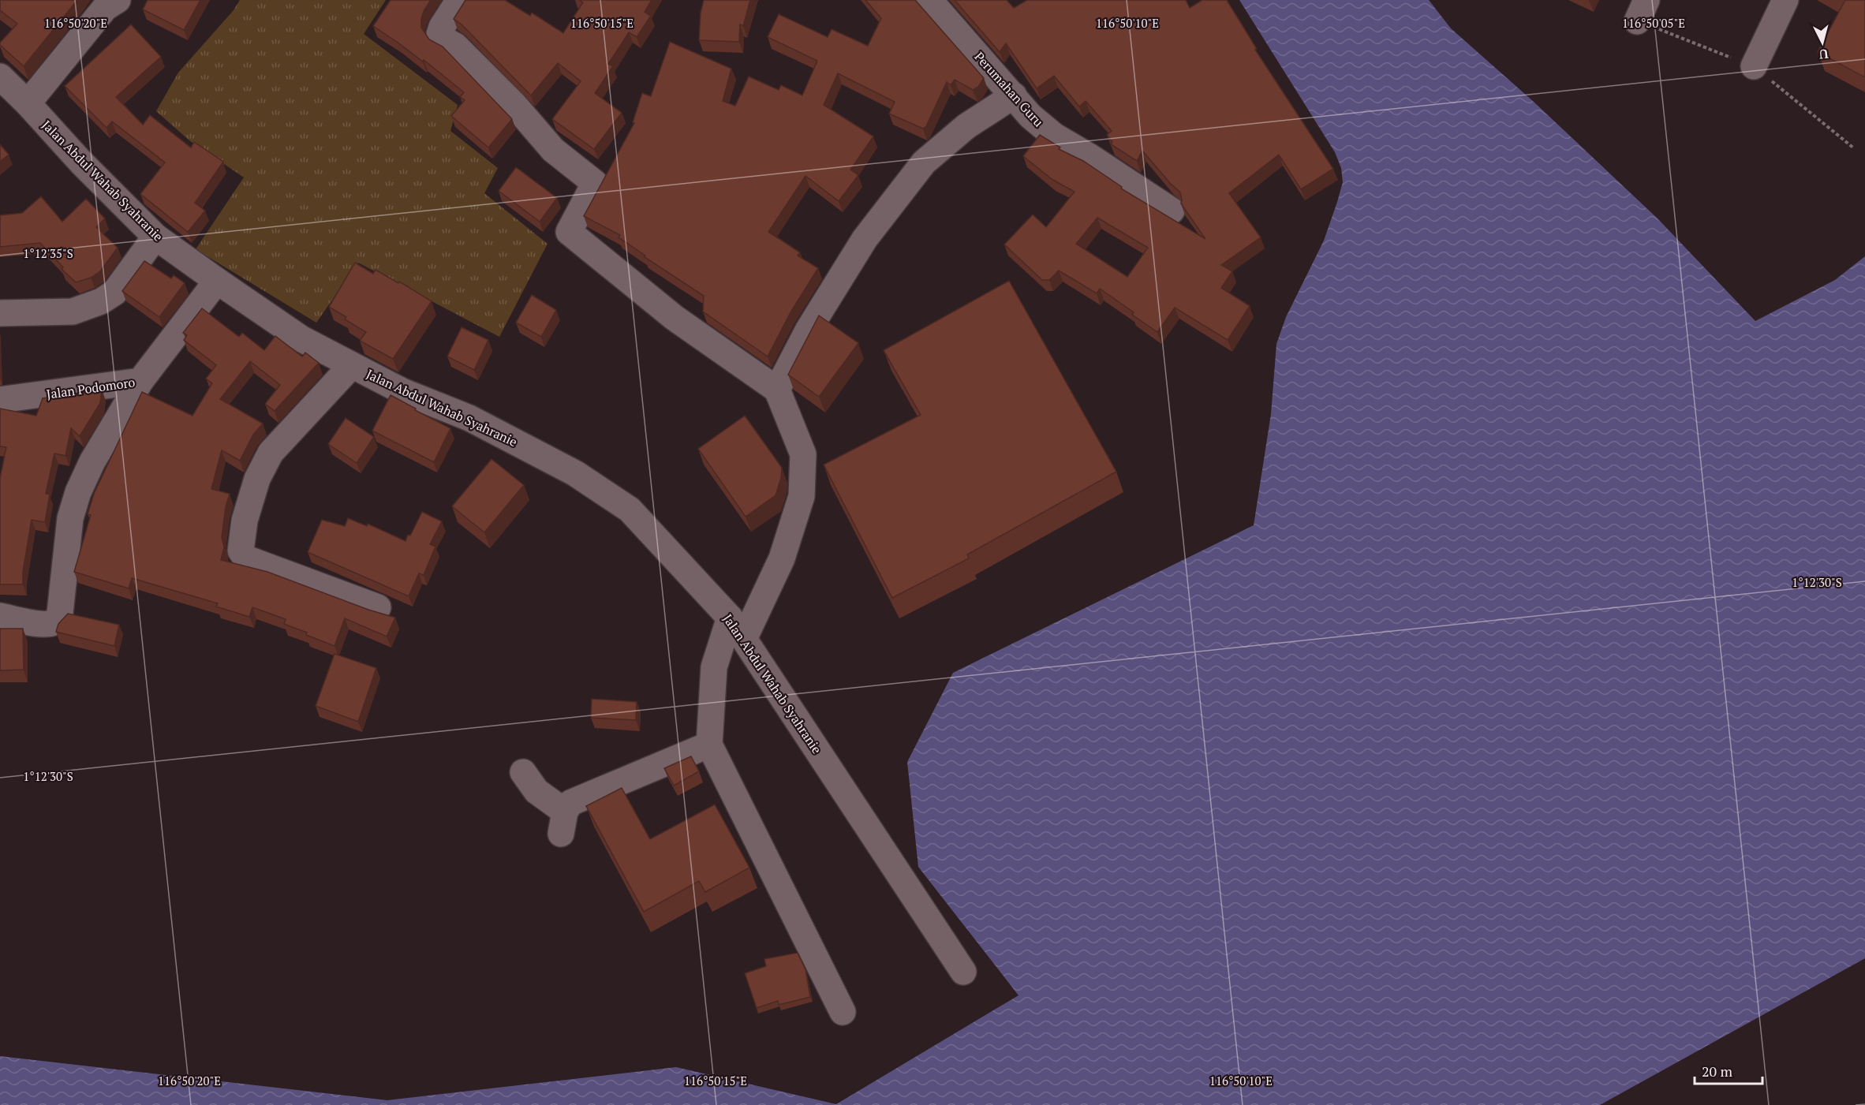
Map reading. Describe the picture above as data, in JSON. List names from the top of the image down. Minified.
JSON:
{"streets":{"street":["Perumahan Guru","Jalan Abdul Wahab Syahranie","Jalan Podomoro"]},"crossings":[["Jalan Abdul Wahab Syahranie","Jalan Podomoro"]],"scale_bar":"20 m","north":"bottom","coordinates":["116°50'20\"E","116°50'15\"E","116°50'10\"E","116°50'05\"E","1°12'35\"S","1°12'30\"S"]}
